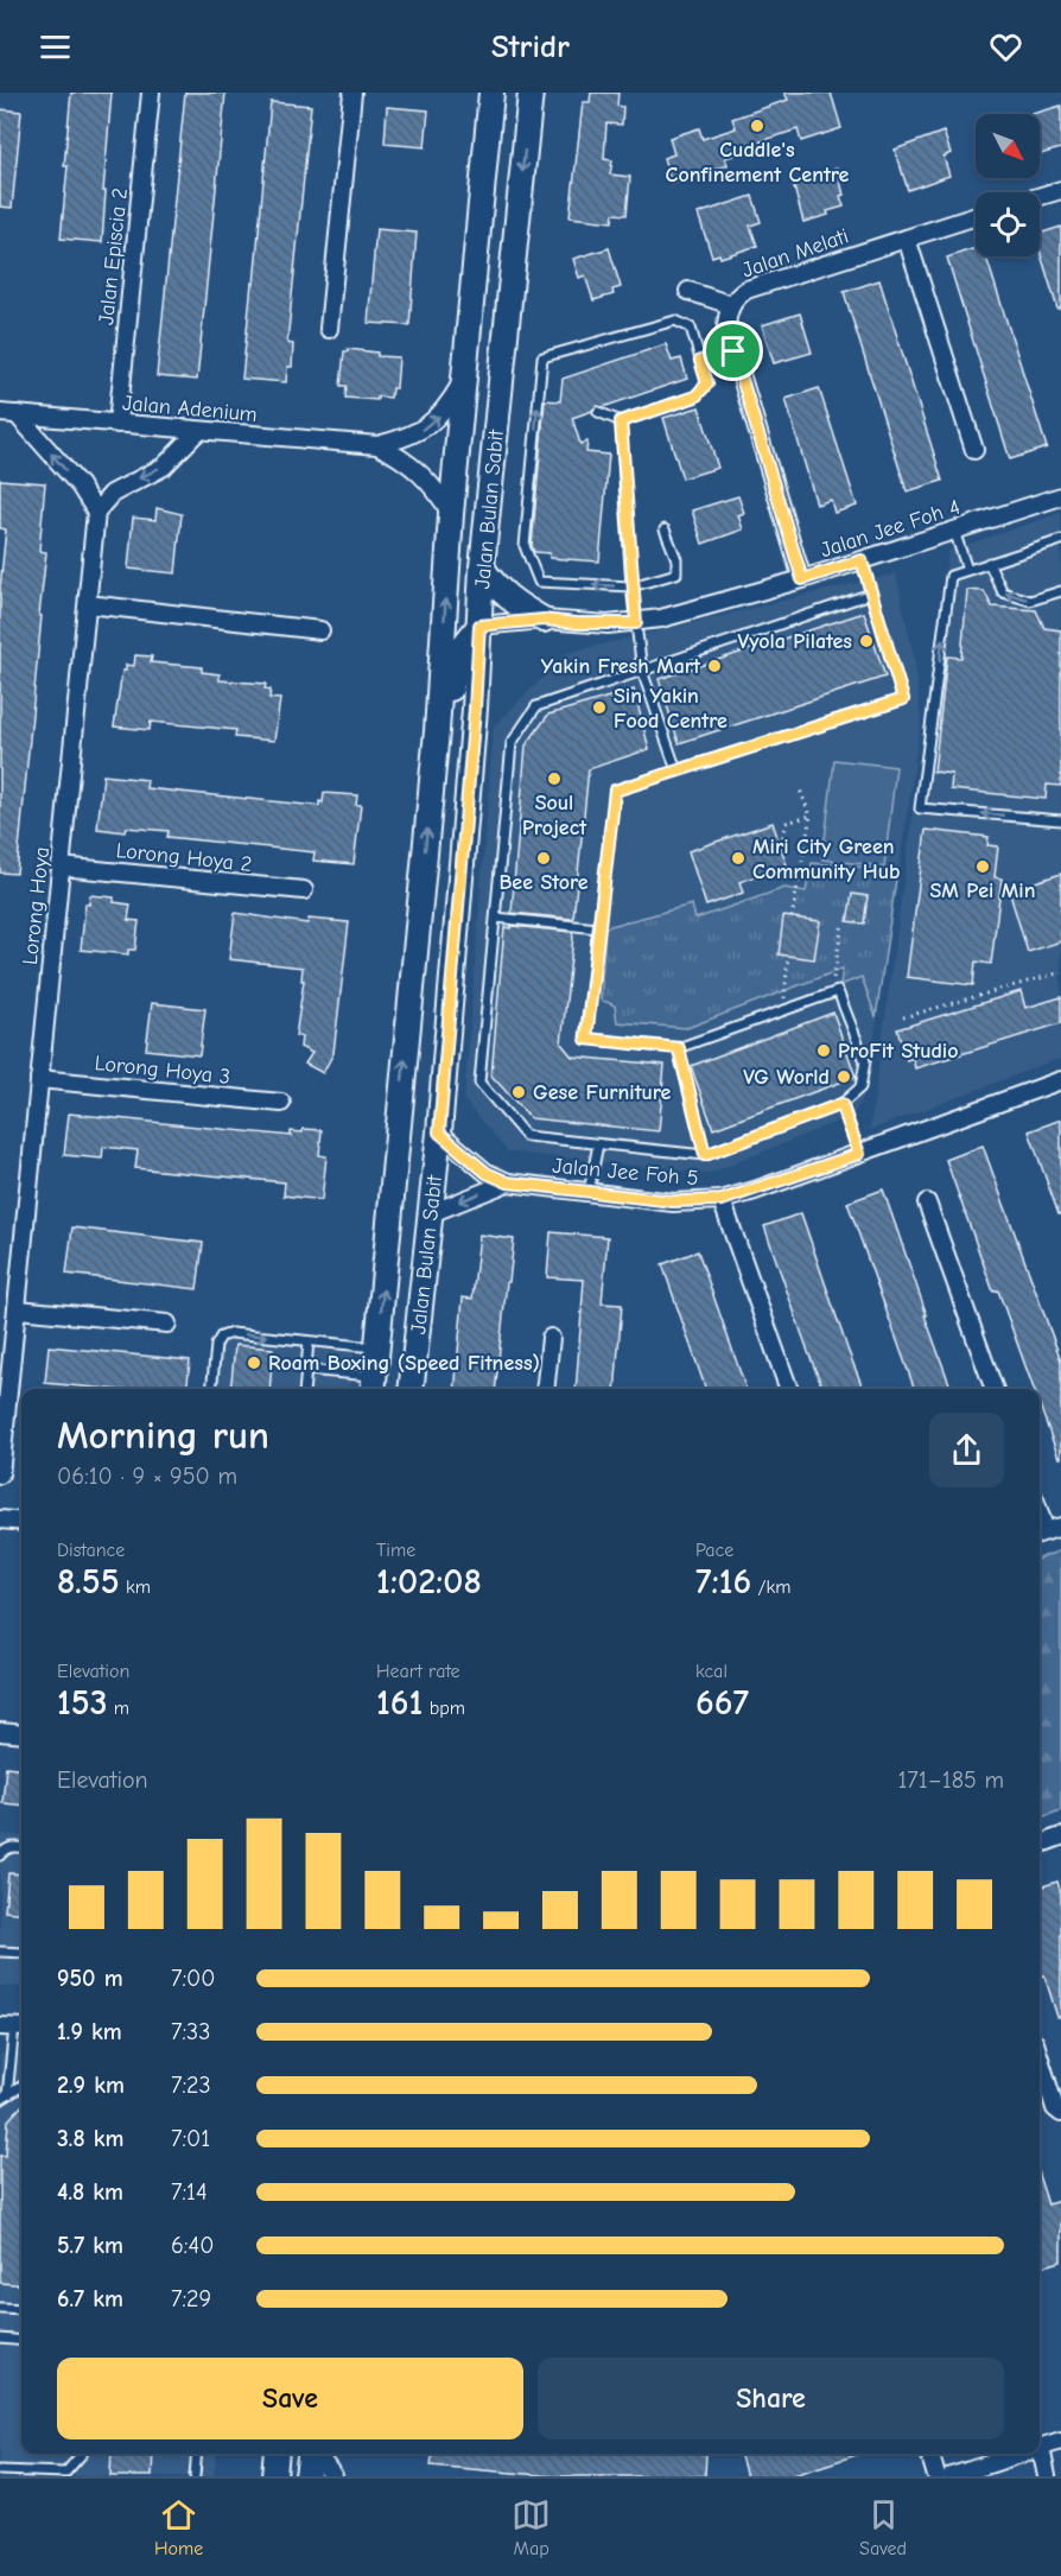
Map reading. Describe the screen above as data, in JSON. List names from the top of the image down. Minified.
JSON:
{"streets":{"main road":["Jalan Bulan Sabit"],"street":["Jalan Melati","Jalan Episcia 2","Jalan Adenium","Jalan Jee Foh 4","Lorong Hoya 2","Lorong Hoya","Lorong Hoya 3","Jalan Jee Foh 5"]},"crossings":[["Jalan Melati","Jalan Jee Foh 4"],["Jalan Episcia 2","Jalan Adenium"],["Jalan Adenium","Jalan Bulan Sabit"],["Jalan Bulan Sabit","Jalan Jee Foh 4"],["Jalan Bulan Sabit","Jalan Jee Foh 5"],["Lorong Hoya 2","Lorong Hoya"],["Lorong Hoya","Lorong Hoya 3"]],"places":["Cuddle's Confinement Centre","Vyola Pilates","Yakin Fresh Mart","Sin Yakin Food Centre","Soul Project","Bee Store","Miri City Green Community Hub","SM Pei Min","ProFit Studio","VG World","Gese Furniture","Roam Boxing (Speed Fitness)"],"north":"bottom right","page":{"header":"Stridr","heading":["Morning run","06:10 · 9 × 950 m"],"stats":[["Distance","8.55 km"],["Time","1:02:08"],["Pace","7:16 /km"],["Elevation","153 m"],["Heart rate","161 bpm"],["kcal","667"]],"chart":["Elevation","171–185 m"],"list":[{"name":"950 m","note":"7:00"},{"name":"1.9 km","note":"7:33"},{"name":"2.9 km","note":"7:23"},{"name":"3.8 km","note":"7:01"},{"name":"4.8 km","note":"7:14"},{"name":"5.7 km","note":"6:40"},{"name":"6.7 km","note":"7:29"}],"buttons":["Save","Share"],"tabs":["Home","Map","Saved"]}}
